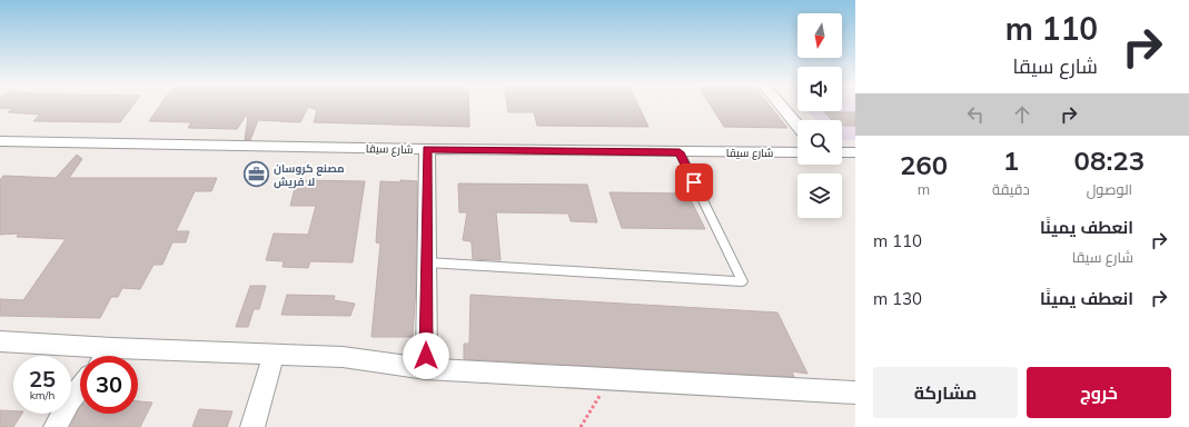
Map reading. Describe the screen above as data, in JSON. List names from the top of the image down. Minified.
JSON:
{"streets":{"street":["شارع سيقا"]},"places":{"office":["مصنع كروسان لا فريش"]},"north":"bottom","page":{"turn":["110 m","شارع سيقا"],"eta":["08:23","الوصول","1","دقيقة","260","m"],"list":[{"name":"انعطف يمينًا","note":"شارع سيقا","value":"110 m"},{"name":"انعطف يمينًا","value":"130 m"}],"speed":"25 km/h","limit":"30","buttons":["خروج","مشاركة"]}}
